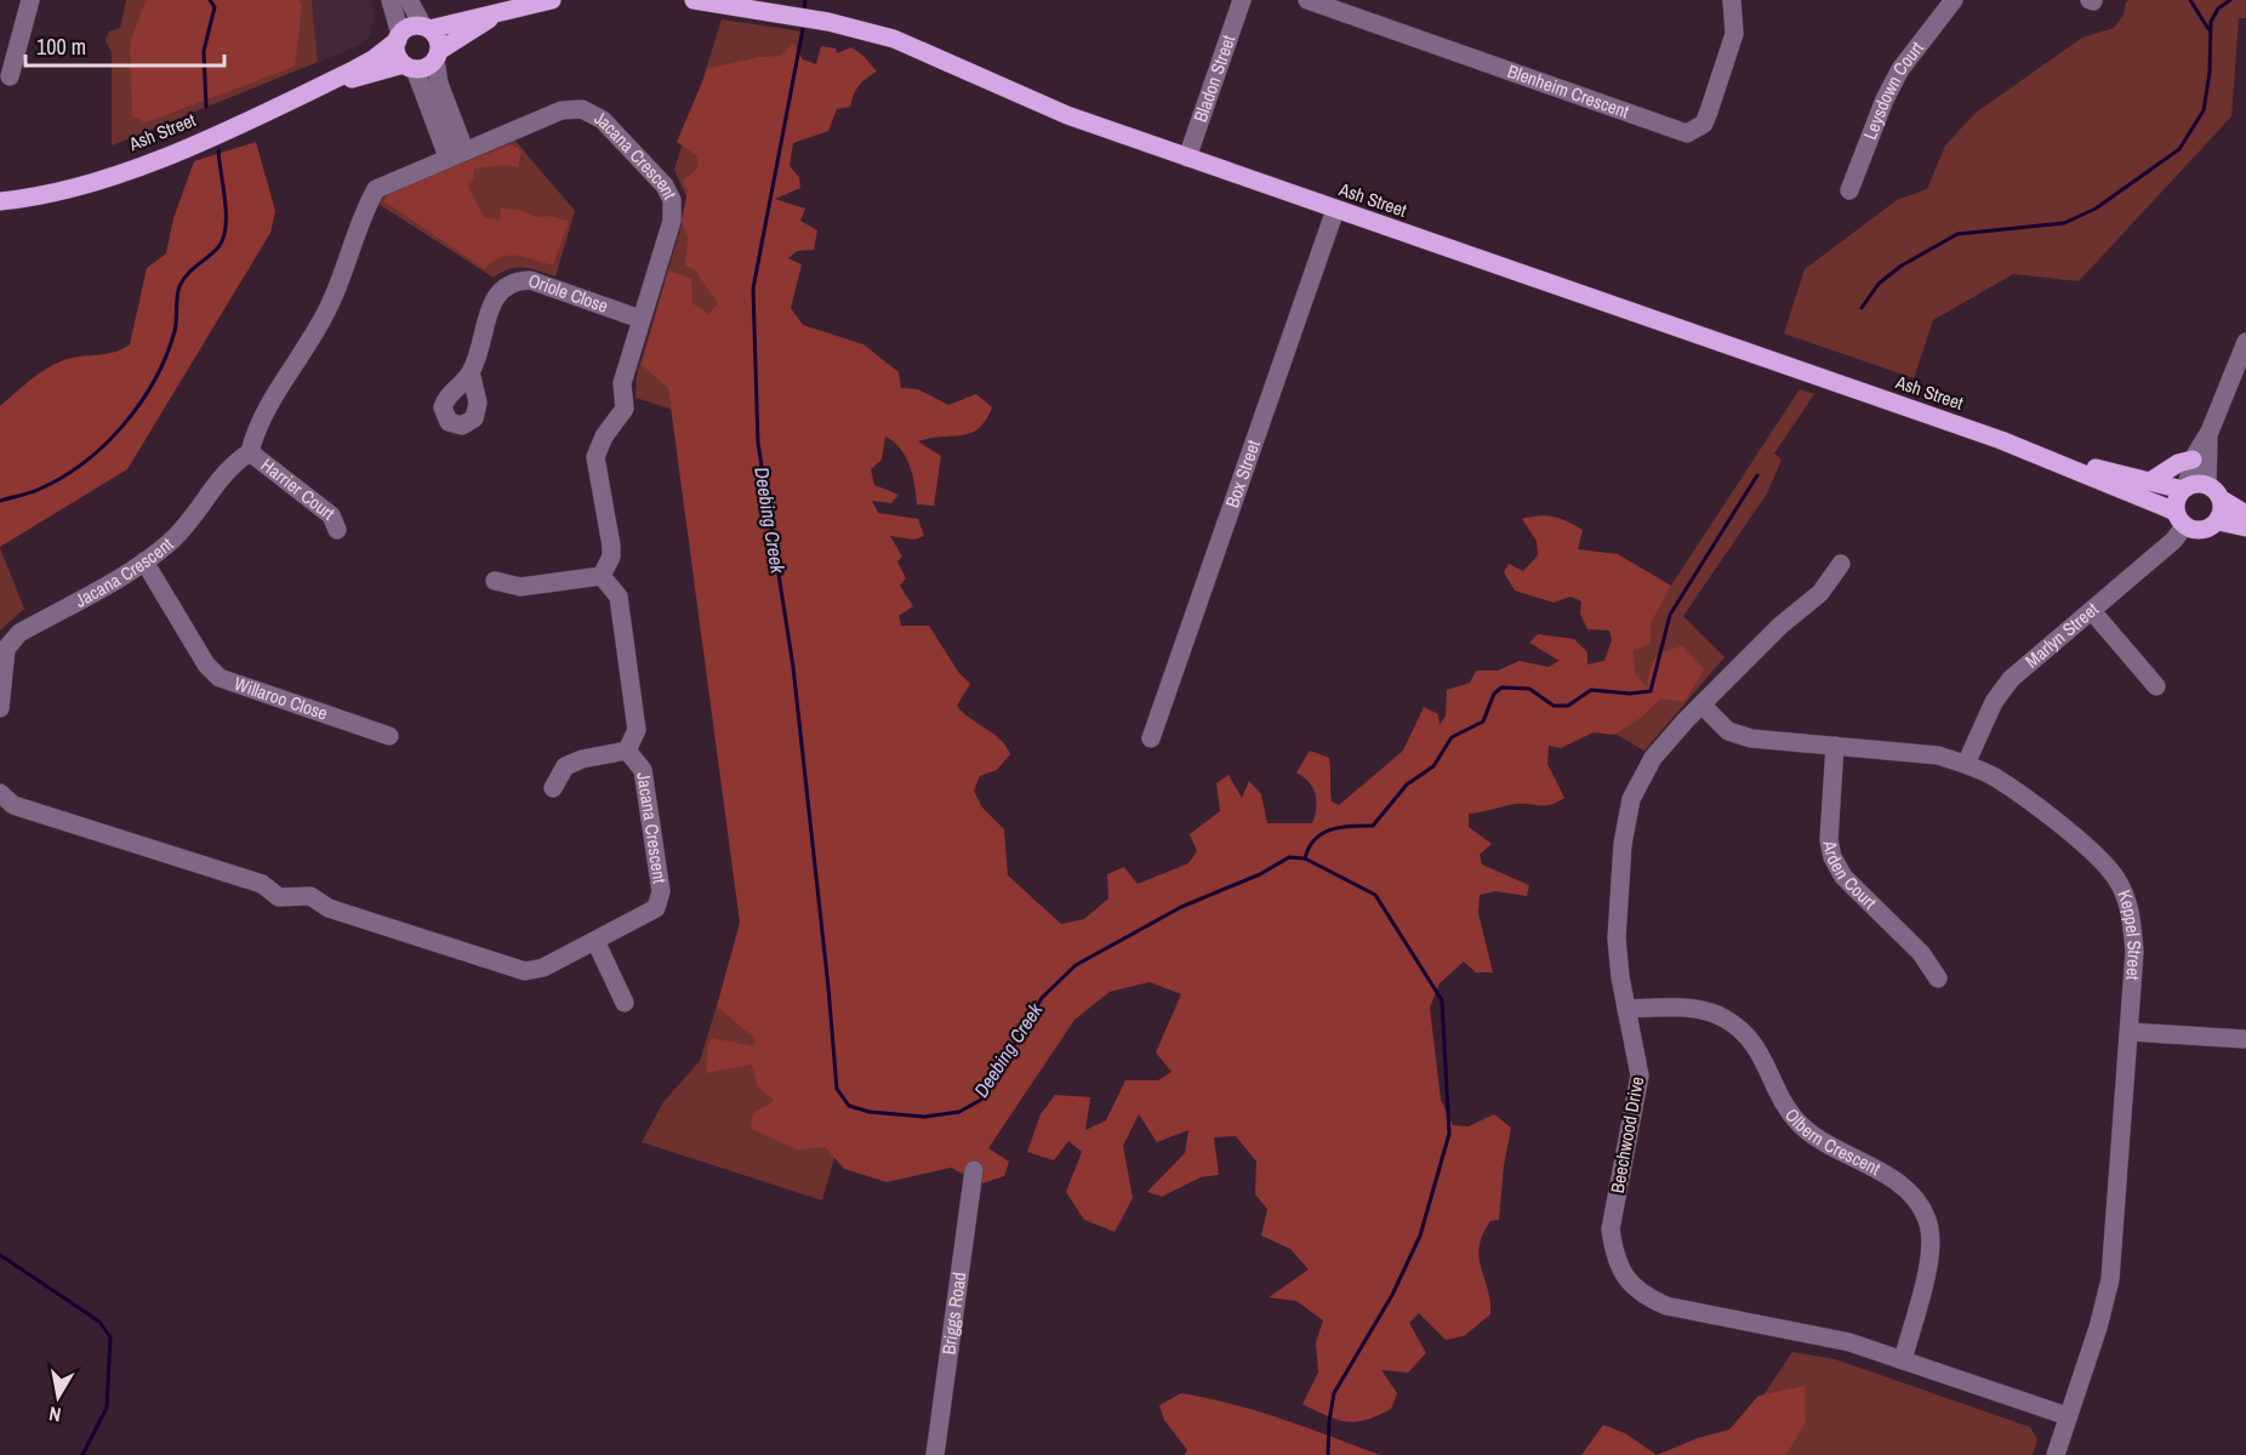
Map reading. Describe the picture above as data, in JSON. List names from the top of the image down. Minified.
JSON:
{"streets":{"main road":["Ash Street"],"street":["Bladon Street","Blenheim Crescent","Leysdown Court","Jacana Crescent","Oriole Close","Box Street","Harrier Court","Marlyn Street","Willaroo Close","Arden Court","Keppel Street","Beechwood Drive","Olbern Crescent","Briggs Road"]},"crossings":[["Bladon Street","Ash Street"],["Ash Street","Box Street"],["Ash Street","Marlyn Street"],["Jacana Crescent","Oriole Close"],["Jacana Crescent","Harrier Court"],["Jacana Crescent","Willaroo Close"],["Marlyn Street","Keppel Street"],["Arden Court","Keppel Street"],["Keppel Street","Beechwood Drive"],["Beechwood Drive","Olbern Crescent"]],"water":["Deebing Creek"],"scale_bar":"100 m","north":"bottom"}
